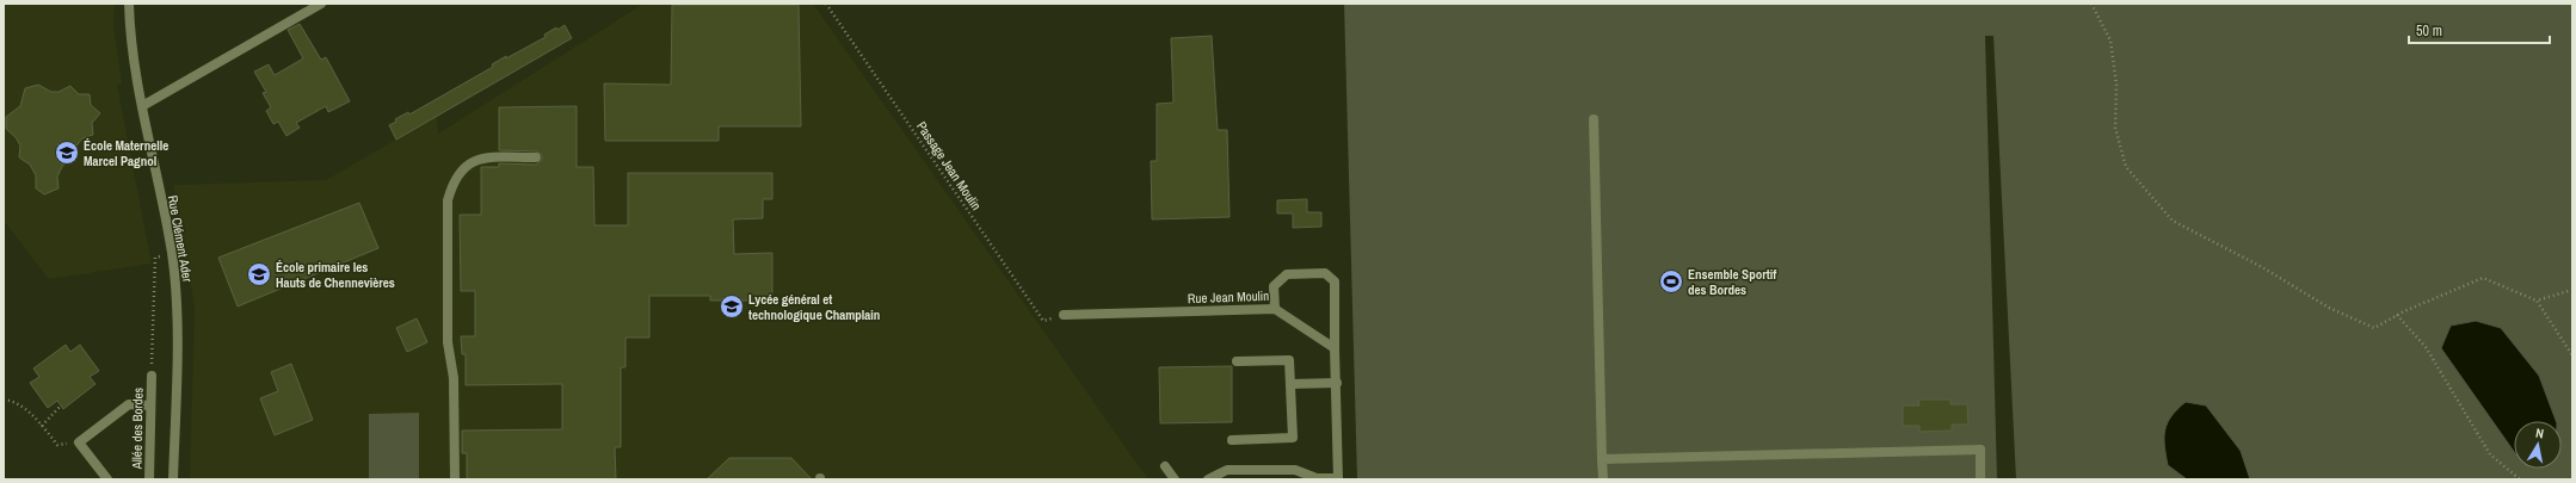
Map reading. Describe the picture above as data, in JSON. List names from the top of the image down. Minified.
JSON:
{"streets":{"street":["Rue Clément Ader","Rue Jean Moulin","Allée des Bordes"],"path":["Passage Jean Moulin"]},"crossings":[["Passage Jean Moulin","Rue Jean Moulin"]],"places":{"school or university":["École Maternelle Marcel Pagnol","École primaire les Hauts de Chennevières","Lycée général et technologique Champlain"],"sports":["Ensemble Sportif des Bordes"]},"scale_bar":"50 m","north":"top"}
